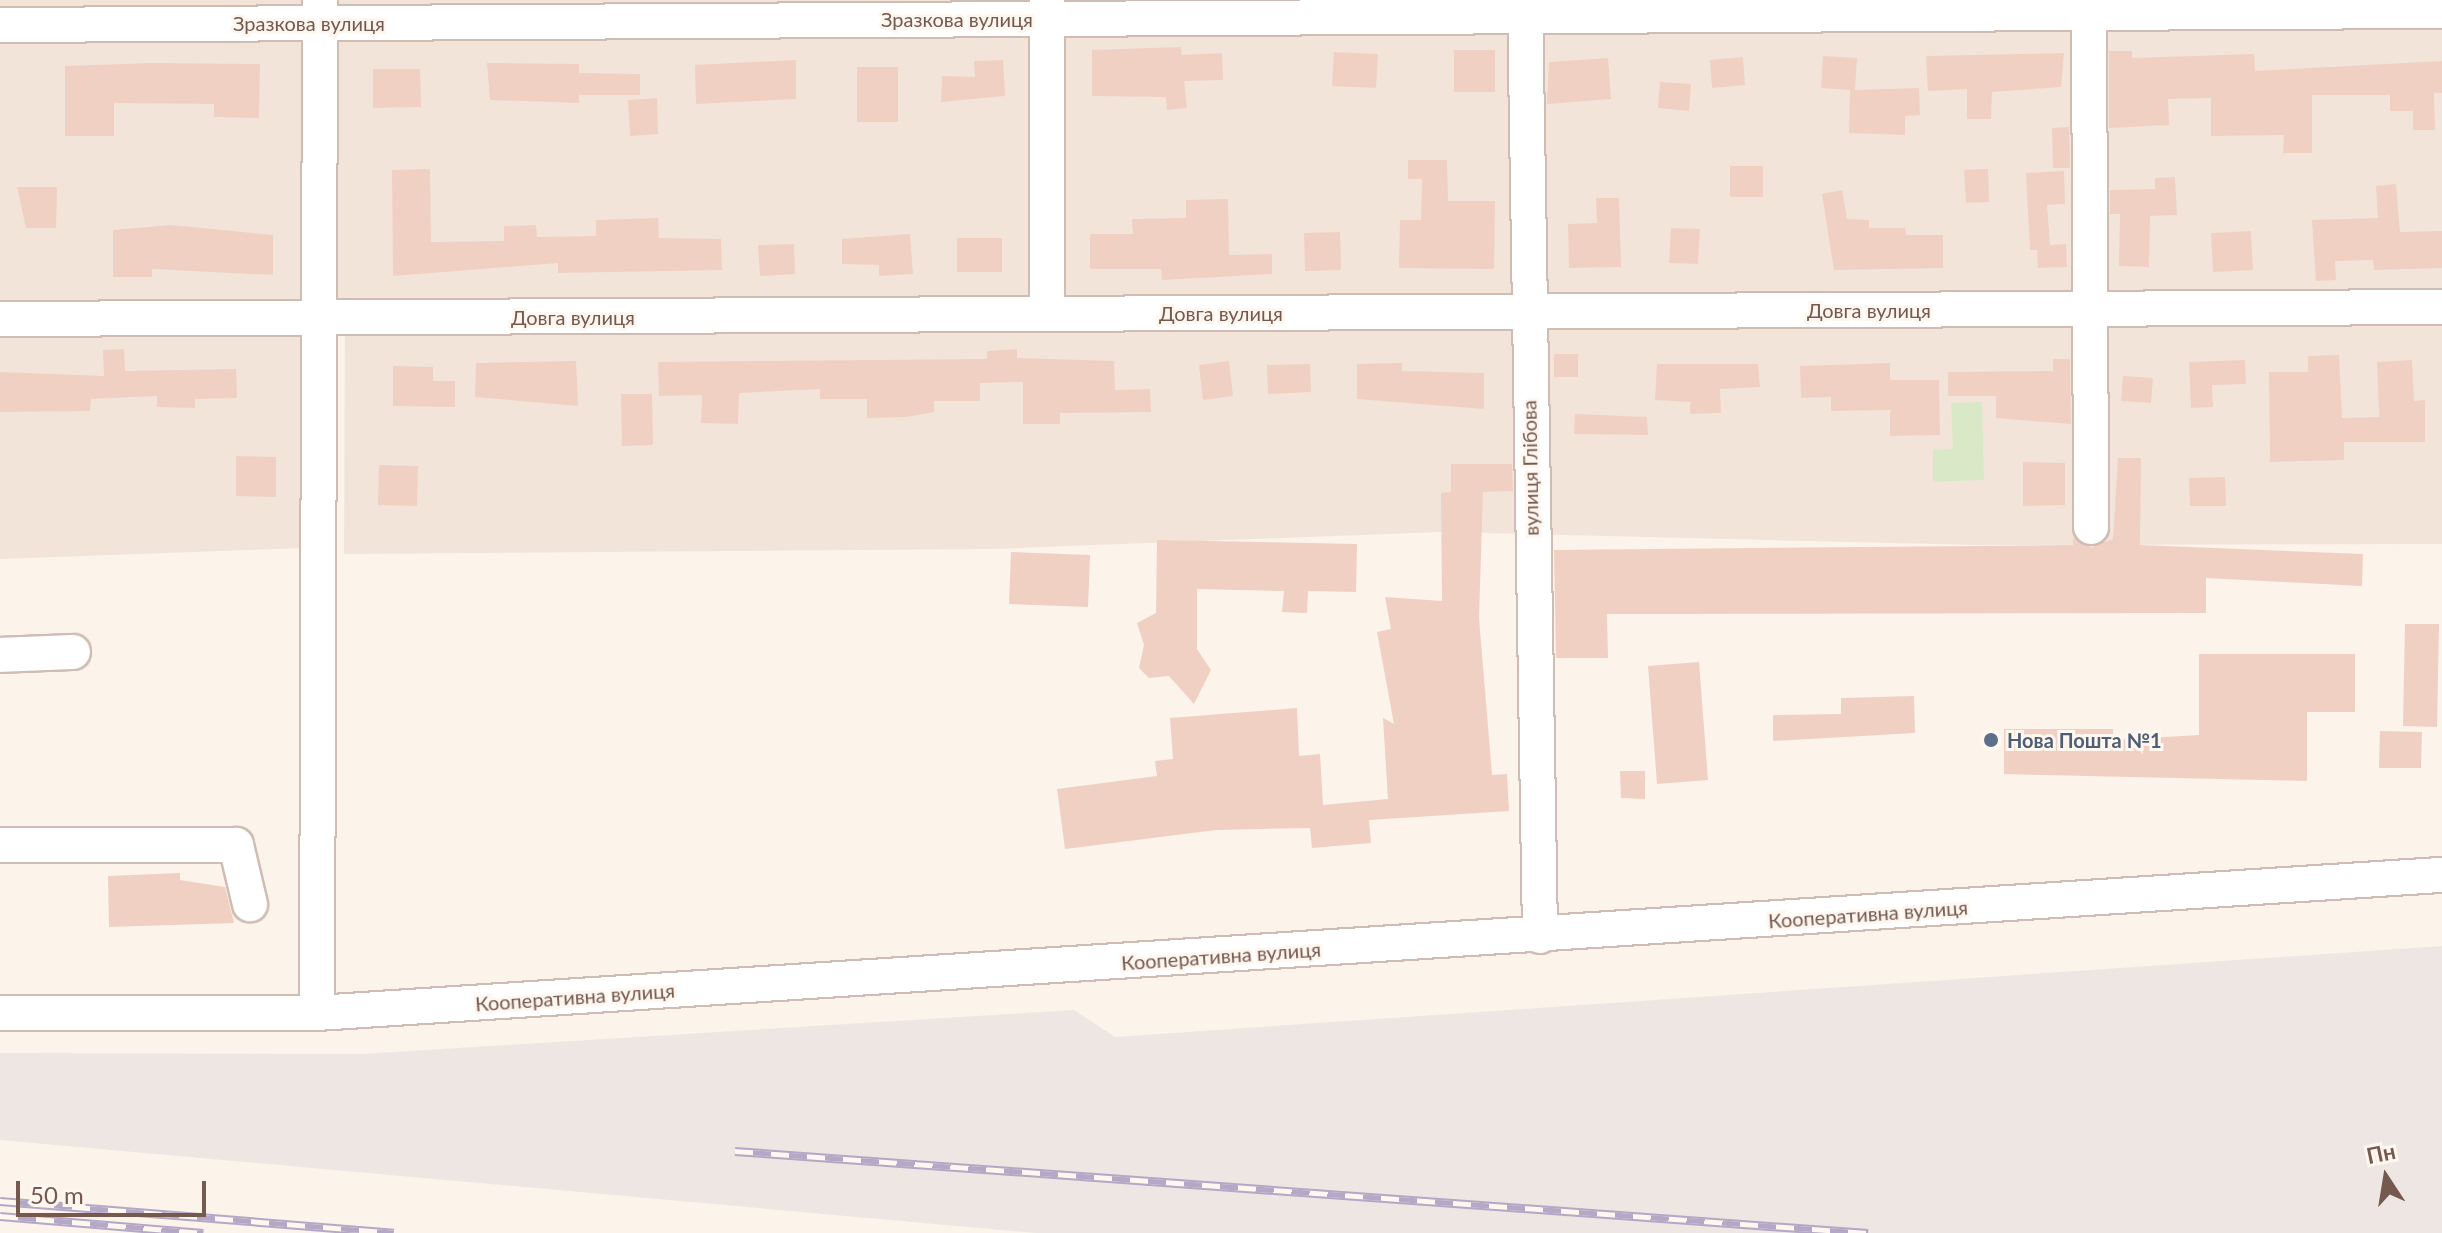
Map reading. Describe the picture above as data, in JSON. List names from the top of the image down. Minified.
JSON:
{"streets":{"street":["Зразкова вулиця","Довга вулиця","вулиця Глібова","Кооперативна вулиця"]},"crossings":[["Зразкова вулиця","вулиця Глібова"],["Довга вулиця","вулиця Глібова"],["вулиця Глібова","Кооперативна вулиця"]],"places":["Нова Пошта №1"],"scale_bar":"50 m","north":"top"}
